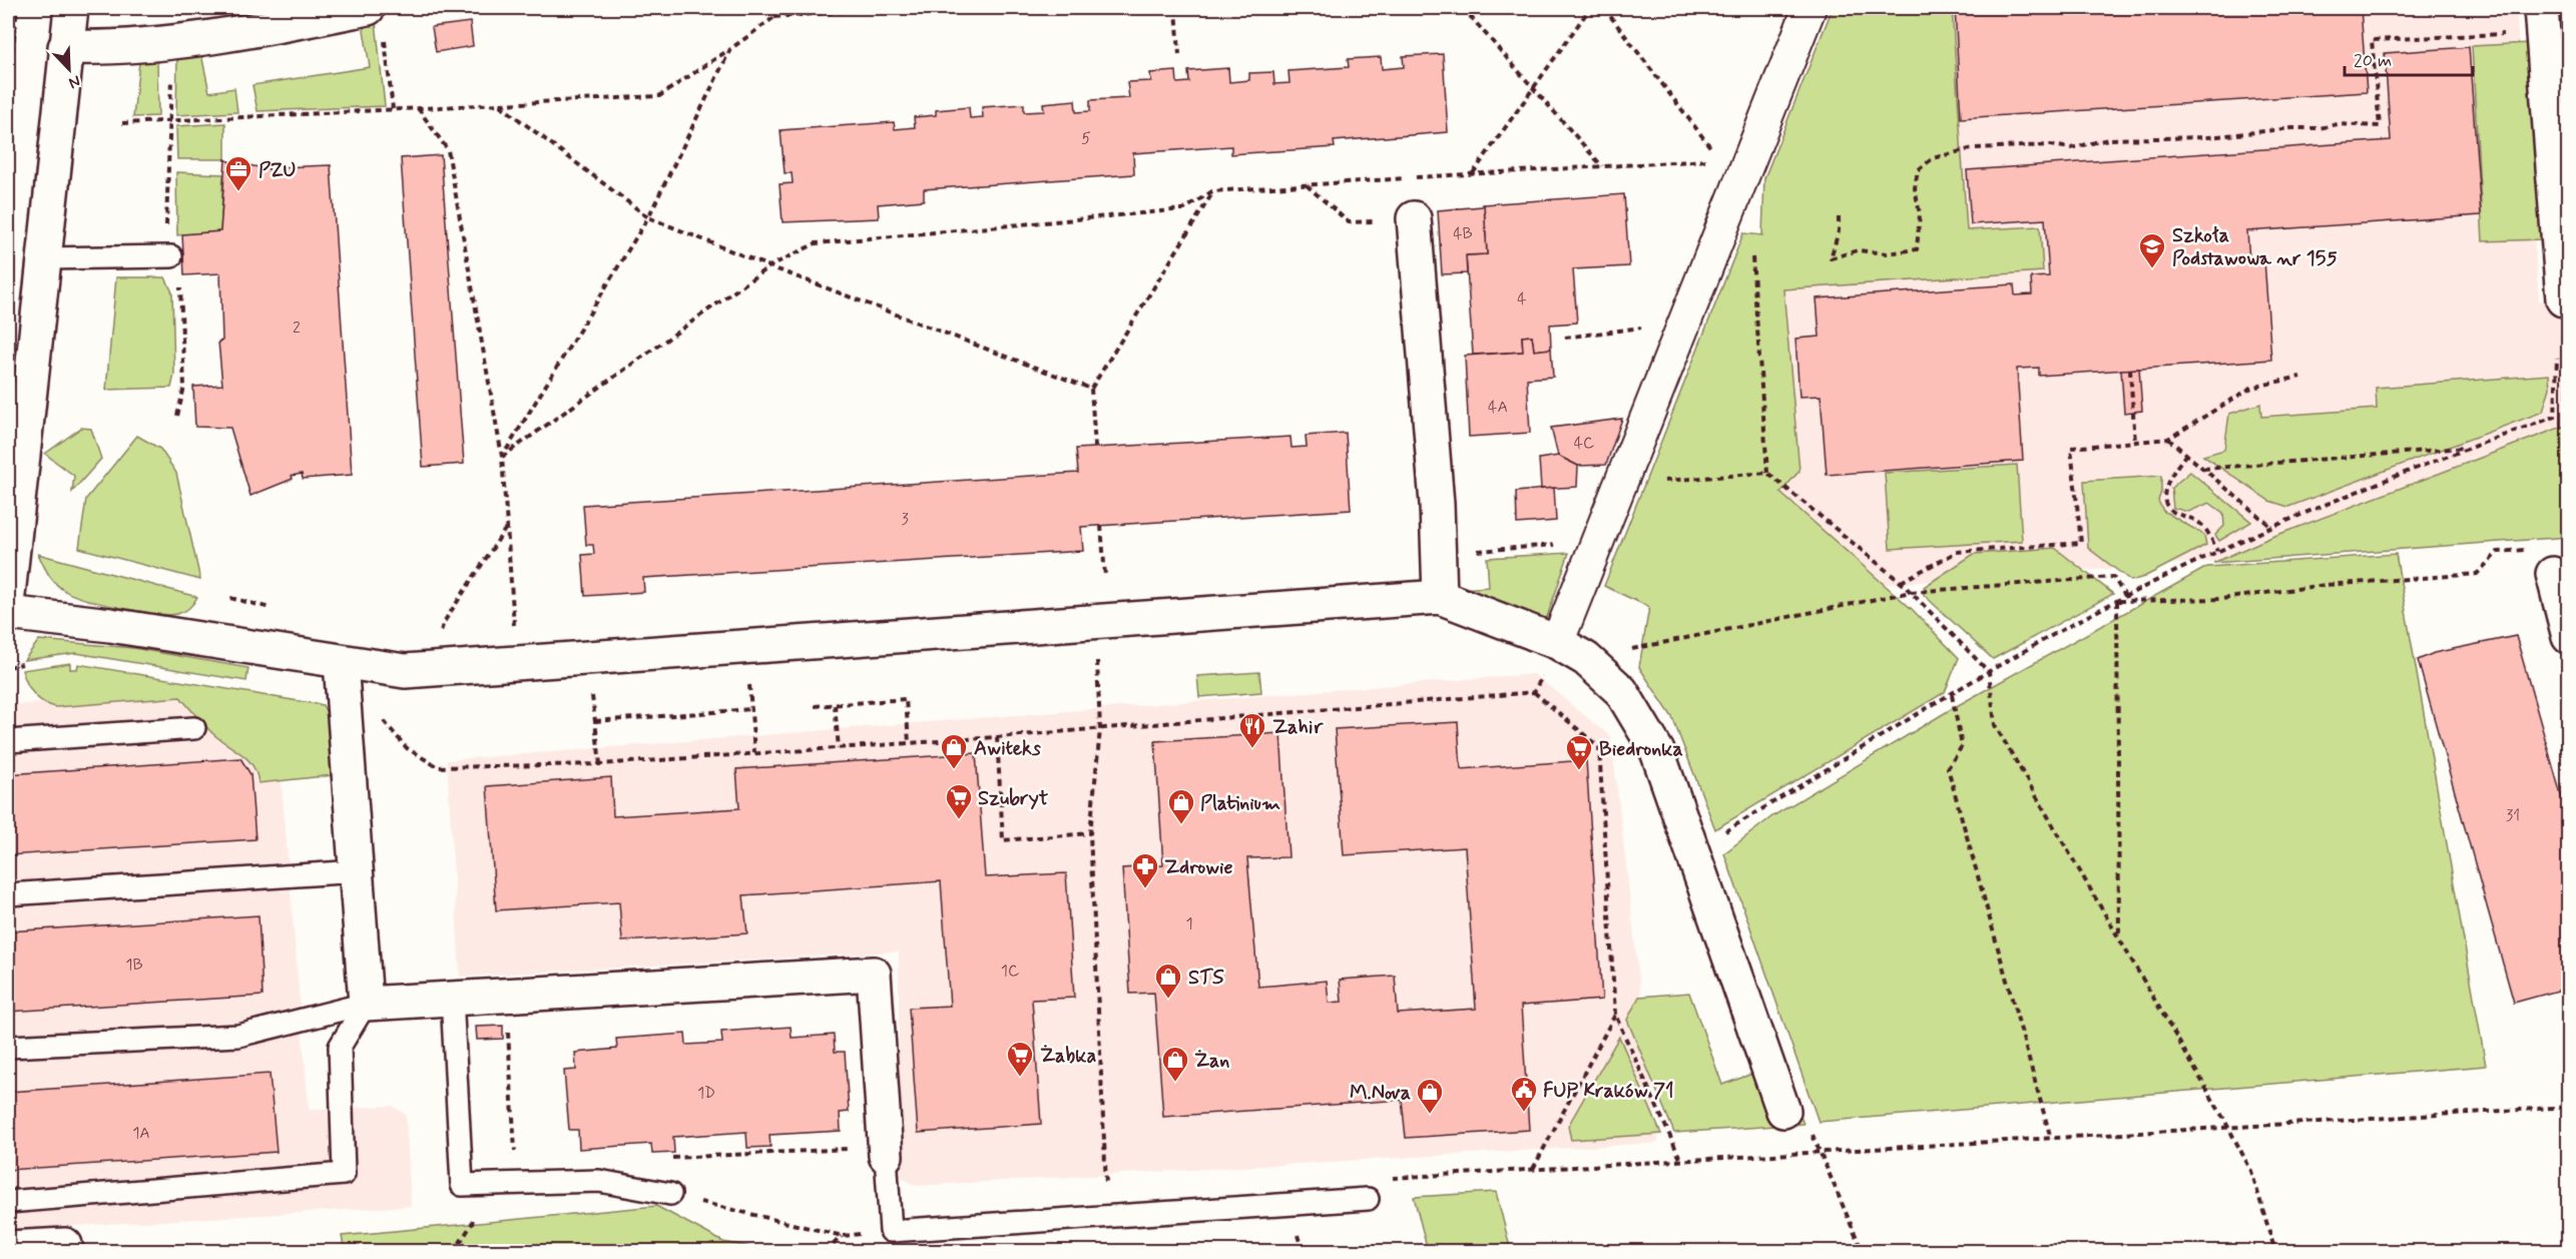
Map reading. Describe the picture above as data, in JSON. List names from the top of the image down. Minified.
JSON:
{"places":{"office":["PZU"],"school or university":["Szkoła Podstawowa nr 155"],"restaurant":["Zahir"],"shop":["Awiteks","Platinium","STS","Żan","M.Nova"],"supermarket":["Biedronka","Szubryt","Żabka"],"pharmacy":["Zdrowie"],"public building":["FUP Kraków 71"]},"house_numbers":["5","4B","4","2","4A","4C","3","31","1","1B","1C","1D","1A"],"scale_bar":"20 m","north":"bottom right"}
